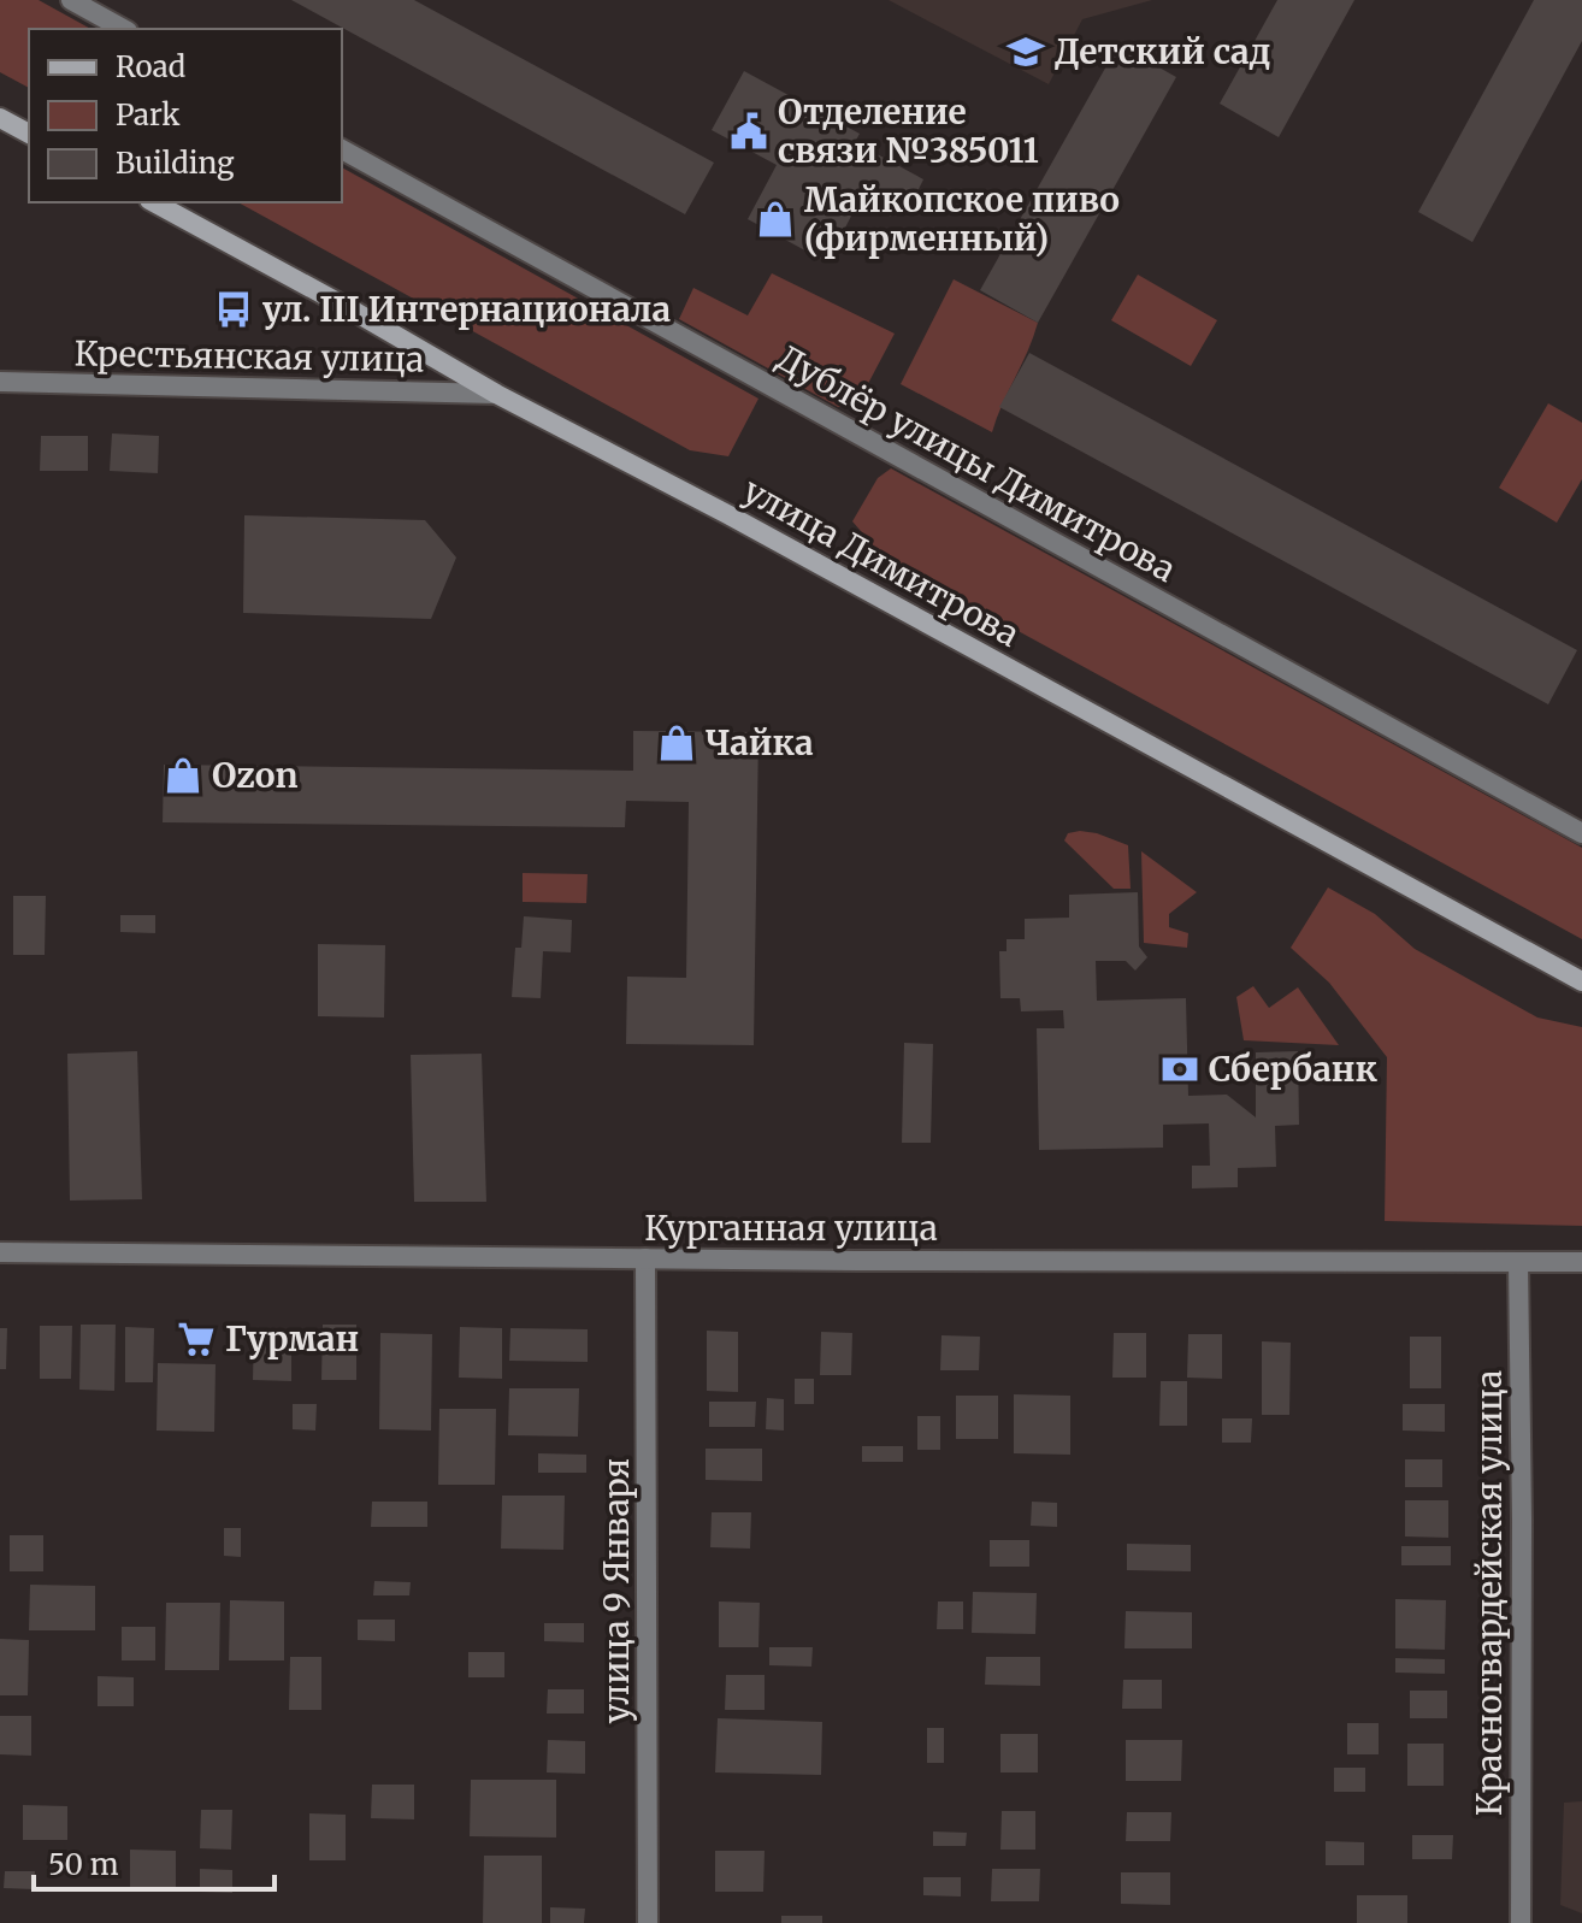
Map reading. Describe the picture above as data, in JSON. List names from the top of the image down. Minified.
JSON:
{"streets":{"main road":["улица Димитрова"],"street":["Крестьянская улица","Дублёр улицы Димитрова","Курганная улица","улица 9 Января","Красногвардейская улица"]},"crossings":[["Крестьянская улица","улица Димитрова"],["Курганная улица","улица 9 Января"],["Курганная улица","Красногвардейская улица"]],"places":{"school or university":["Детский сад"],"public building":["Отделение связи №385011"],"shop":["Майкопское пиво (фирменный)","Чайка","Ozon"],"bus stop":["ул. III Интернационала"],"bank":["Сбербанк"],"supermarket":["Гурман"]},"legend":["Road","Park","Building"],"scale_bar":"50 m"}
